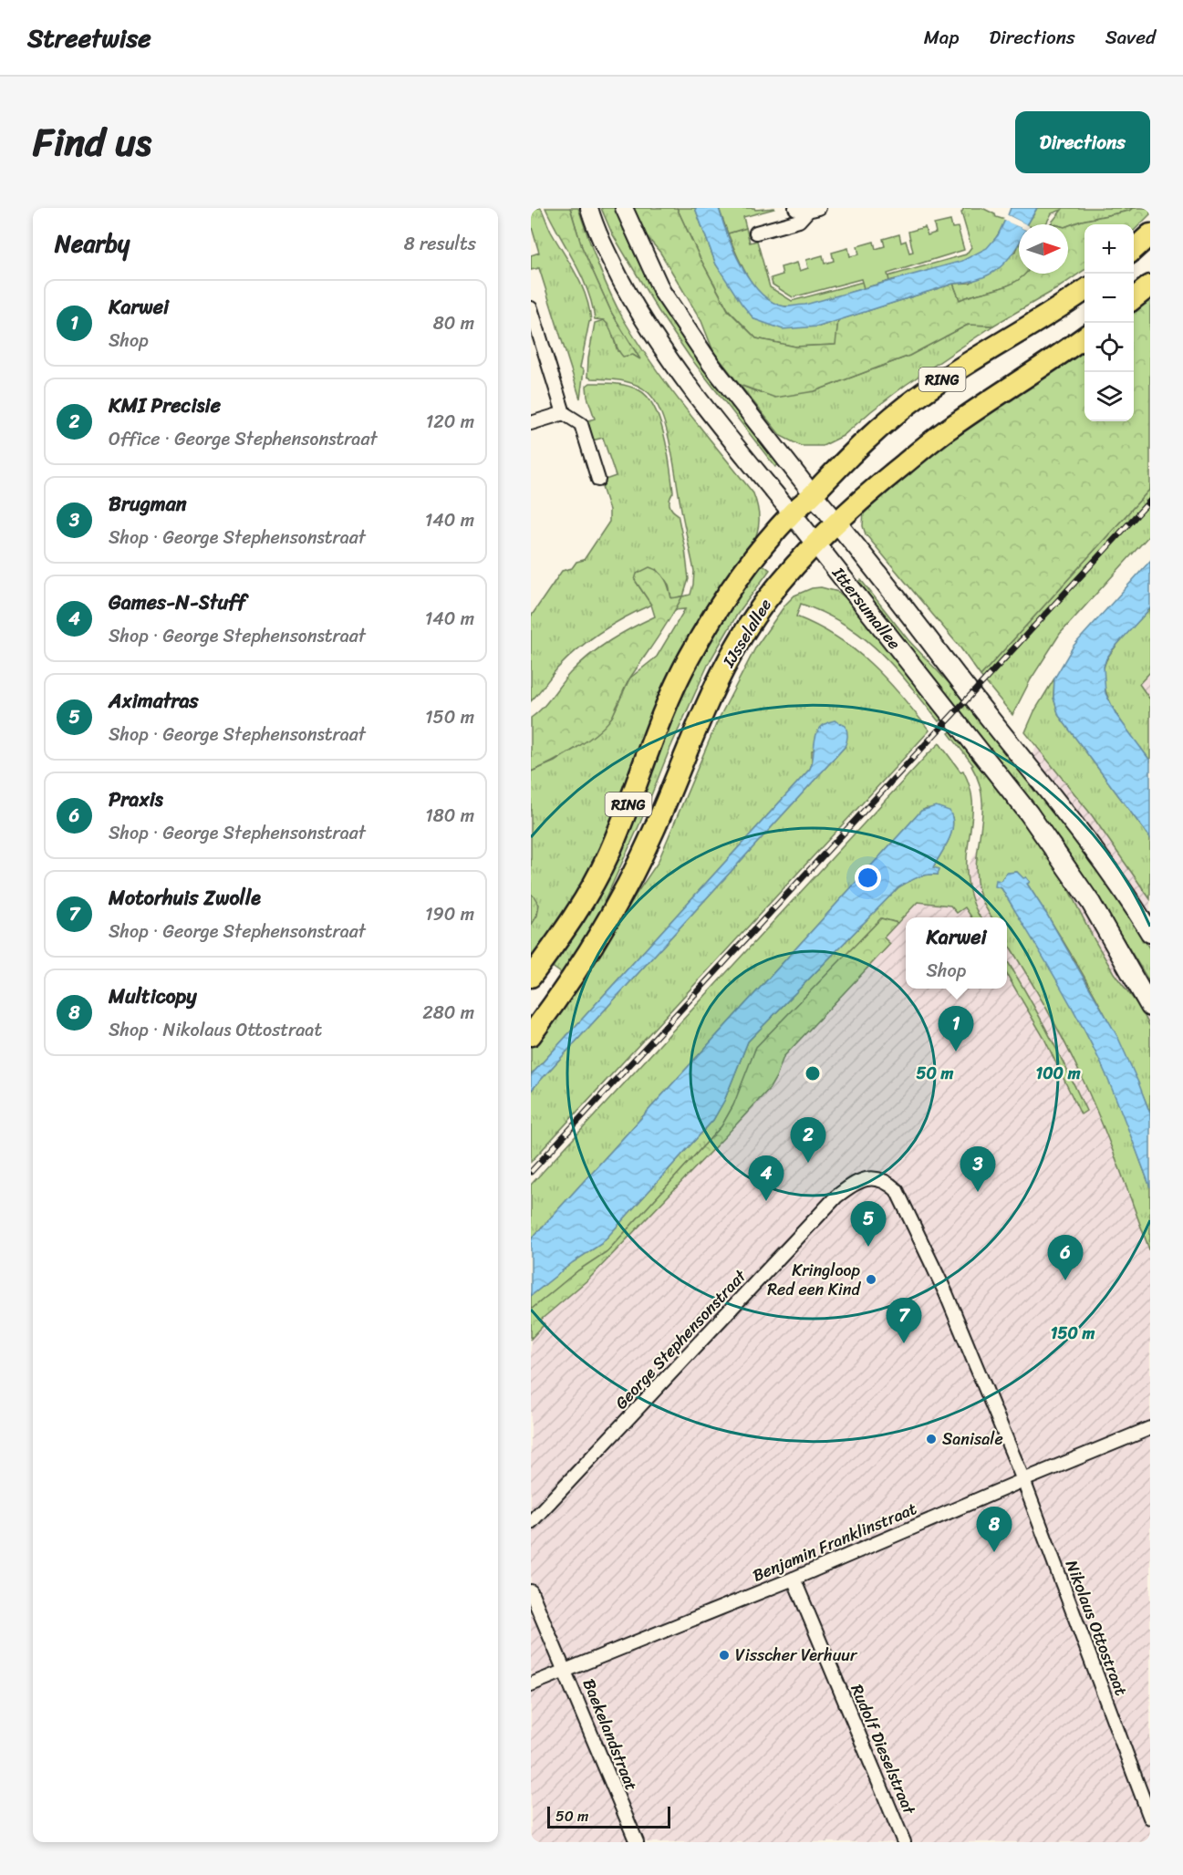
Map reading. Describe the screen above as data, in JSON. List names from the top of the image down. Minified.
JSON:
{"streets":{"main road":["RING","Ittersumallee","IJsselallee"],"street":["George Stephensonstraat","Benjamin Franklinstraat","Nikolaus Ottostraat","Baekelandstraat","Rudolf Dieselstraat"]},"crossings":[["RING","Ittersumallee"],["Ittersumallee","IJsselallee"],["George Stephensonstraat","Benjamin Franklinstraat"],["George Stephensonstraat","Nikolaus Ottostraat"],["Benjamin Franklinstraat","Nikolaus Ottostraat"],["Benjamin Franklinstraat","Baekelandstraat"],["Benjamin Franklinstraat","Rudolf Dieselstraat"]],"places":["Kringloop Red een Kind","Sanisale","Visscher Verhuur"],"scale_bar":"50 m","north":"right","page":{"header":"Streetwise","nav":["Map","Directions","Saved"],"title":"Find us","buttons":"Directions","heading":["Nearby","8 results"],"map_buttons":["+","−"],"list":[{"mark":"1","name":"Karwei","note":"Shop","value":"80 m"},{"mark":"2","name":"KMI Precisie","note":"Office · George Stephensonstraat","value":"120 m"},{"mark":"3","name":"Brugman","note":"Shop · George Stephensonstraat","value":"140 m"},{"mark":"4","name":"Games-N-Stuff","note":"Shop · George Stephensonstraat","value":"140 m"},{"mark":"5","name":"Aximatras","note":"Shop · George Stephensonstraat","value":"150 m"},{"mark":"6","name":"Praxis","note":"Shop · George Stephensonstraat","value":"180 m"},{"mark":"7","name":"Motorhuis Zwolle","note":"Shop · George Stephensonstraat","value":"190 m"},{"mark":"8","name":"Multicopy","note":"Shop · Nikolaus Ottostraat","value":"280 m"}],"popup":["Karwei","Shop"],"pins":["1","2","3","4","5","6","7","8"],"scale":"50 m"},"rings":["50 m","100 m","150 m"]}
